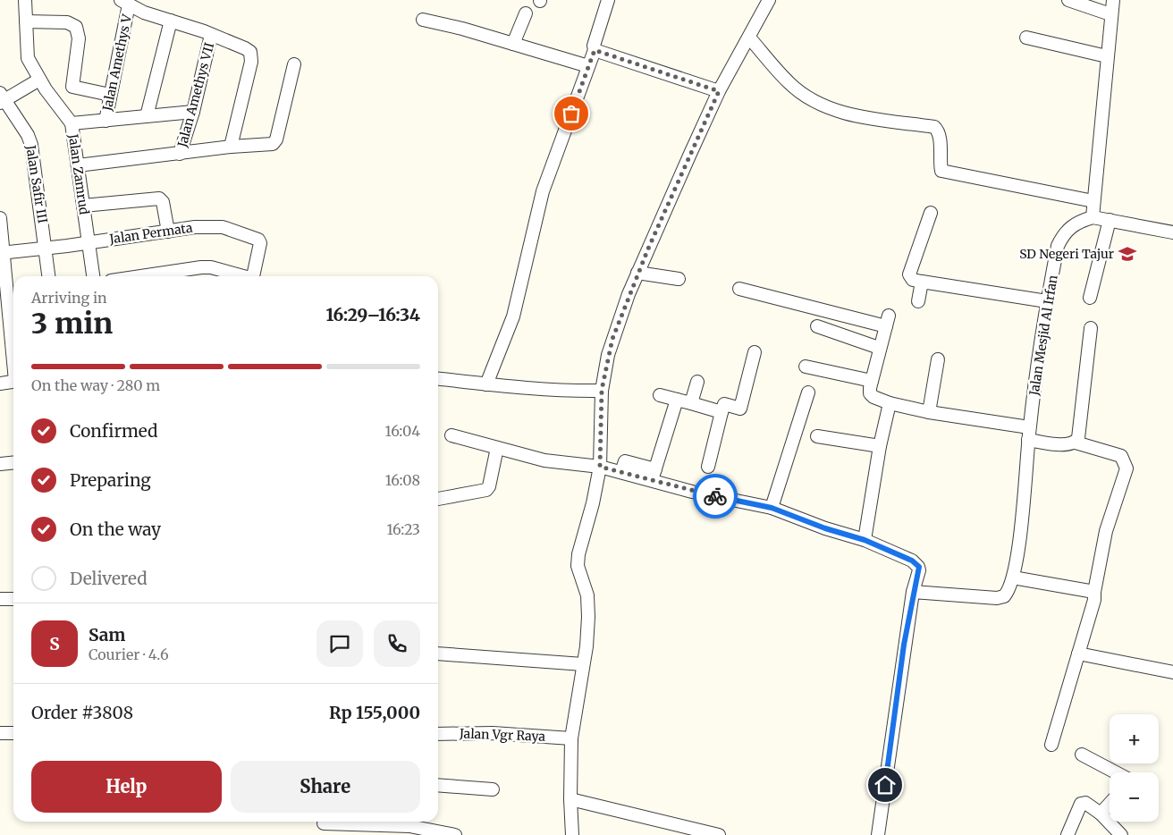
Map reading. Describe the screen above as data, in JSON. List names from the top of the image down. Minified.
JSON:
{"streets":{"street":["Jalan Amethys V","Jalan Amethys VII","Jalan Zamrud","Jalan Safir III","Jalan Permata","Jalan Mesjid Al Irfan","Jalan Vgr Raya"]},"crossings":[["Jalan Zamrud","Jalan Permata"],["Jalan Safir III","Jalan Permata"]],"places":{"school or university":["SD Negeri Tajur"]},"page":{"heading":["3 min","Arriving in","16:29–16:34"],"panel":["Sam","Courier · 4.6","Order #3808","Rp 155,000"],"bar":"On the way · 280 m","list":[["Confirmed","16:04"],["Preparing","16:08"],["On the way","16:23"],"Delivered"],"round":"S","map_buttons":["+","−"],"buttons":["Help","Share"]}}
